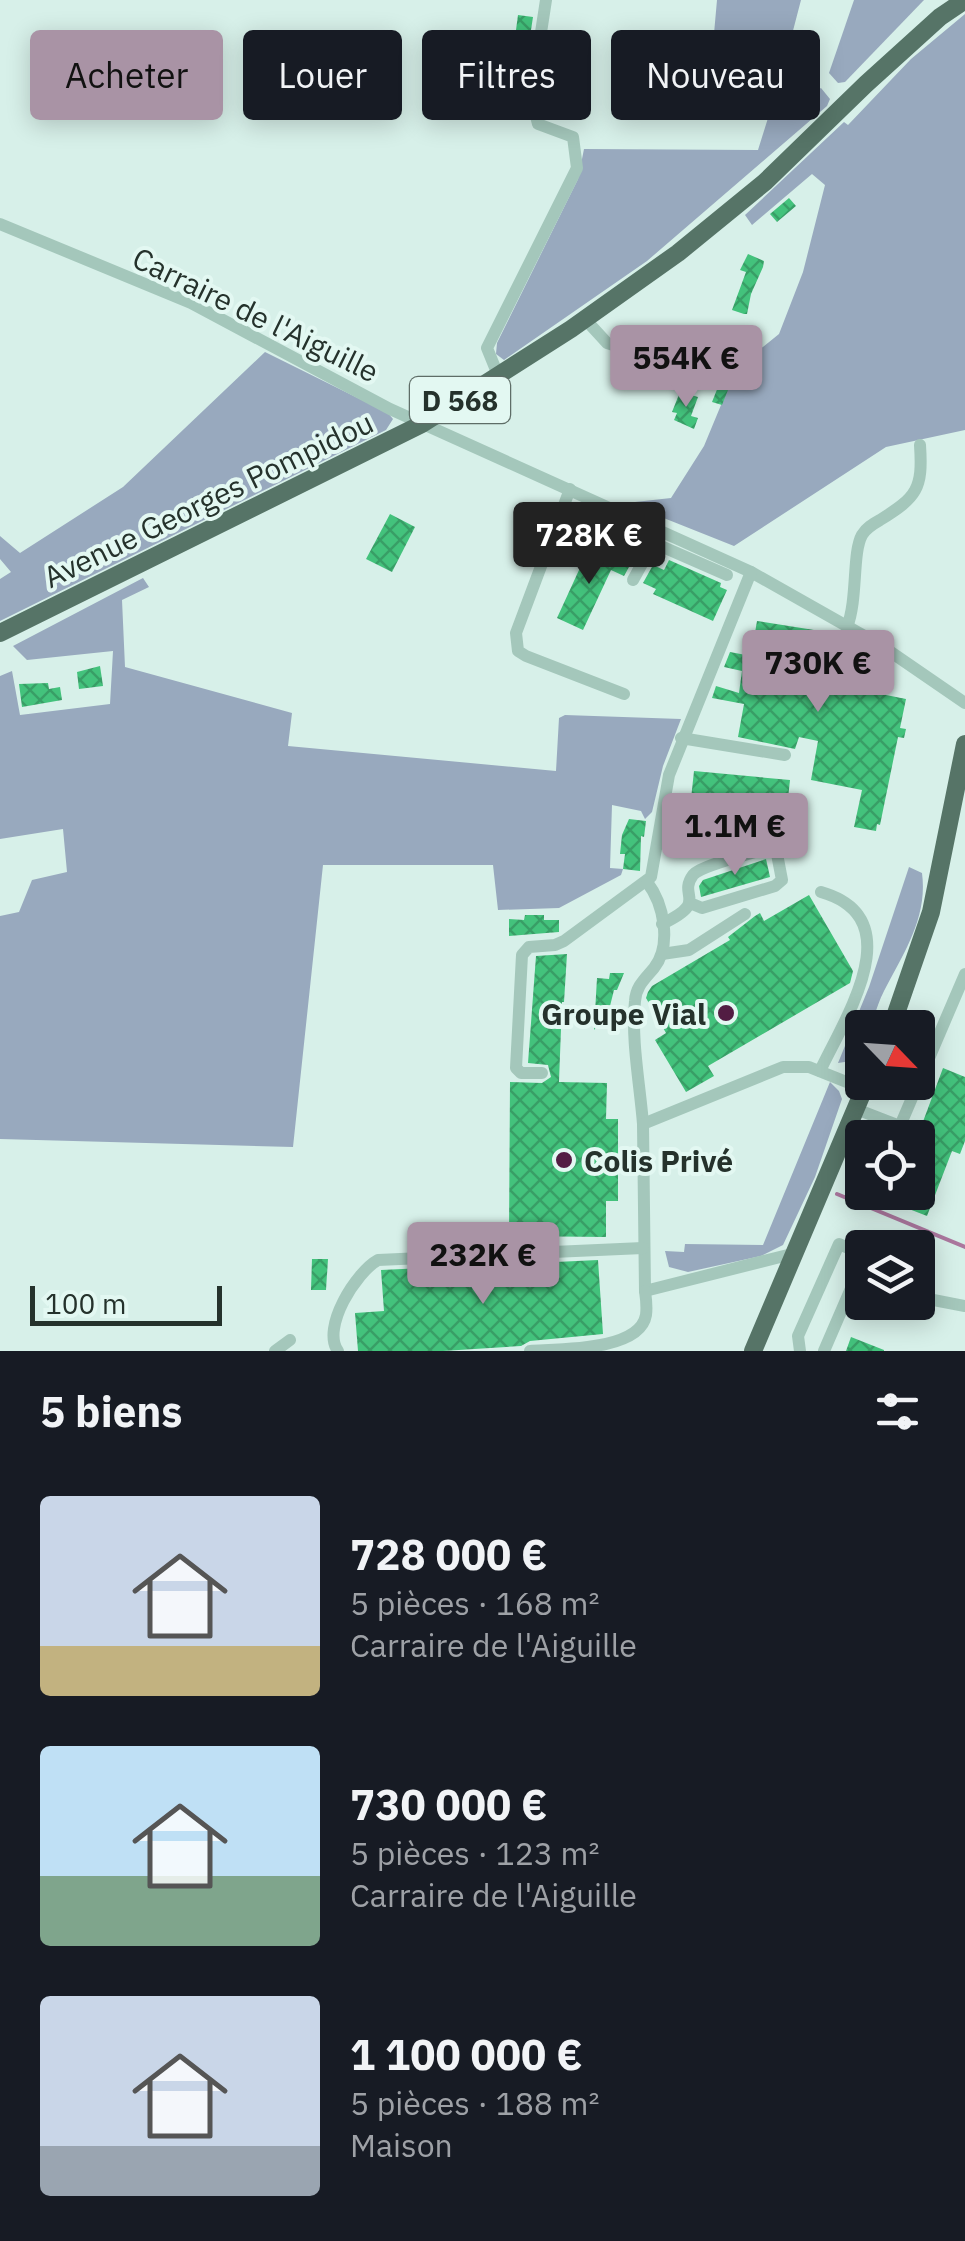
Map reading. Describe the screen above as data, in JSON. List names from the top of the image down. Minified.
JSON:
{"streets":{"main road":["D 568","Avenue Georges Pompidou"],"street":["Carraire de l'Aiguille"]},"crossings":[["Carraire de l'Aiguille","Avenue Georges Pompidou"]],"places":["Groupe Vial","Colis Privé"],"scale_bar":"100 m","north":"bottom right","page":{"chip":["Acheter","Louer","Filtres","Nouveau"],"price":["554K €","728K €","730K €","1.1M €","232K €"],"scale":"100 m","heading":"5 biens","list":[{"name":"728 000 €","note":"5 pièces · 168 m² · Carraire de l'Aiguille"},{"name":"730 000 €","note":"5 pièces · 123 m² · Carraire de l'Aiguille"},{"name":"1 100 000 €","note":"5 pièces · 188 m² · Maison"}]}}
